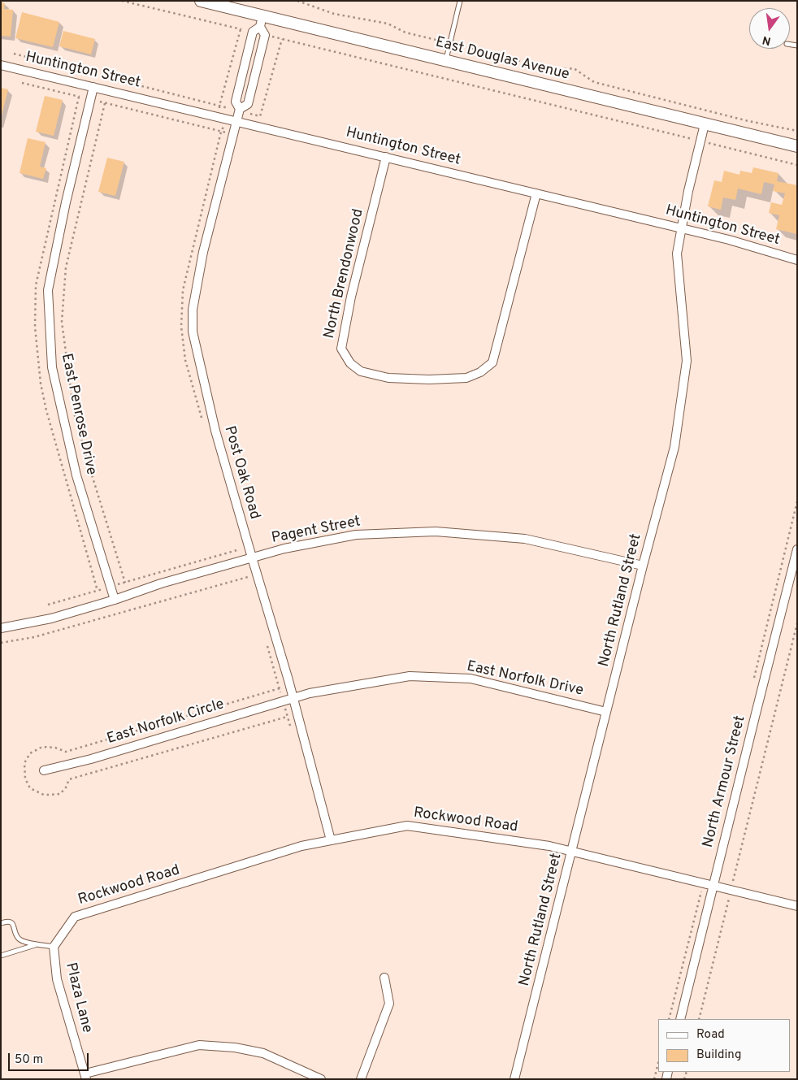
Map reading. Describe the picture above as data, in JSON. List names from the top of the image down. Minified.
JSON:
{"streets":{"street":["East Douglas Avenue","Huntington Street","North Brendonwood","East Penrose Drive","Post Oak Road","Pagent Street","North Rutland Street","East Norfolk Drive","East Norfolk Circle","North Armour Street","Rockwood Road","Plaza Lane"]},"crossings":[["East Douglas Avenue","North Rutland Street"],["Huntington Street","North Brendonwood"],["Huntington Street","East Penrose Drive"],["Huntington Street","Post Oak Road"],["Huntington Street","North Rutland Street"],["East Penrose Drive","Pagent Street"],["Post Oak Road","Pagent Street"],["Post Oak Road","East Norfolk Drive"],["Post Oak Road","East Norfolk Circle"],["Post Oak Road","Rockwood Road"],["Pagent Street","North Rutland Street"],["North Rutland Street","East Norfolk Drive"],["North Rutland Street","Rockwood Road"],["East Norfolk Drive","East Norfolk Circle"],["North Armour Street","Rockwood Road"],["Rockwood Road","Plaza Lane"]],"legend":["Road","Building"],"scale_bar":"50 m","north":"bottom"}
